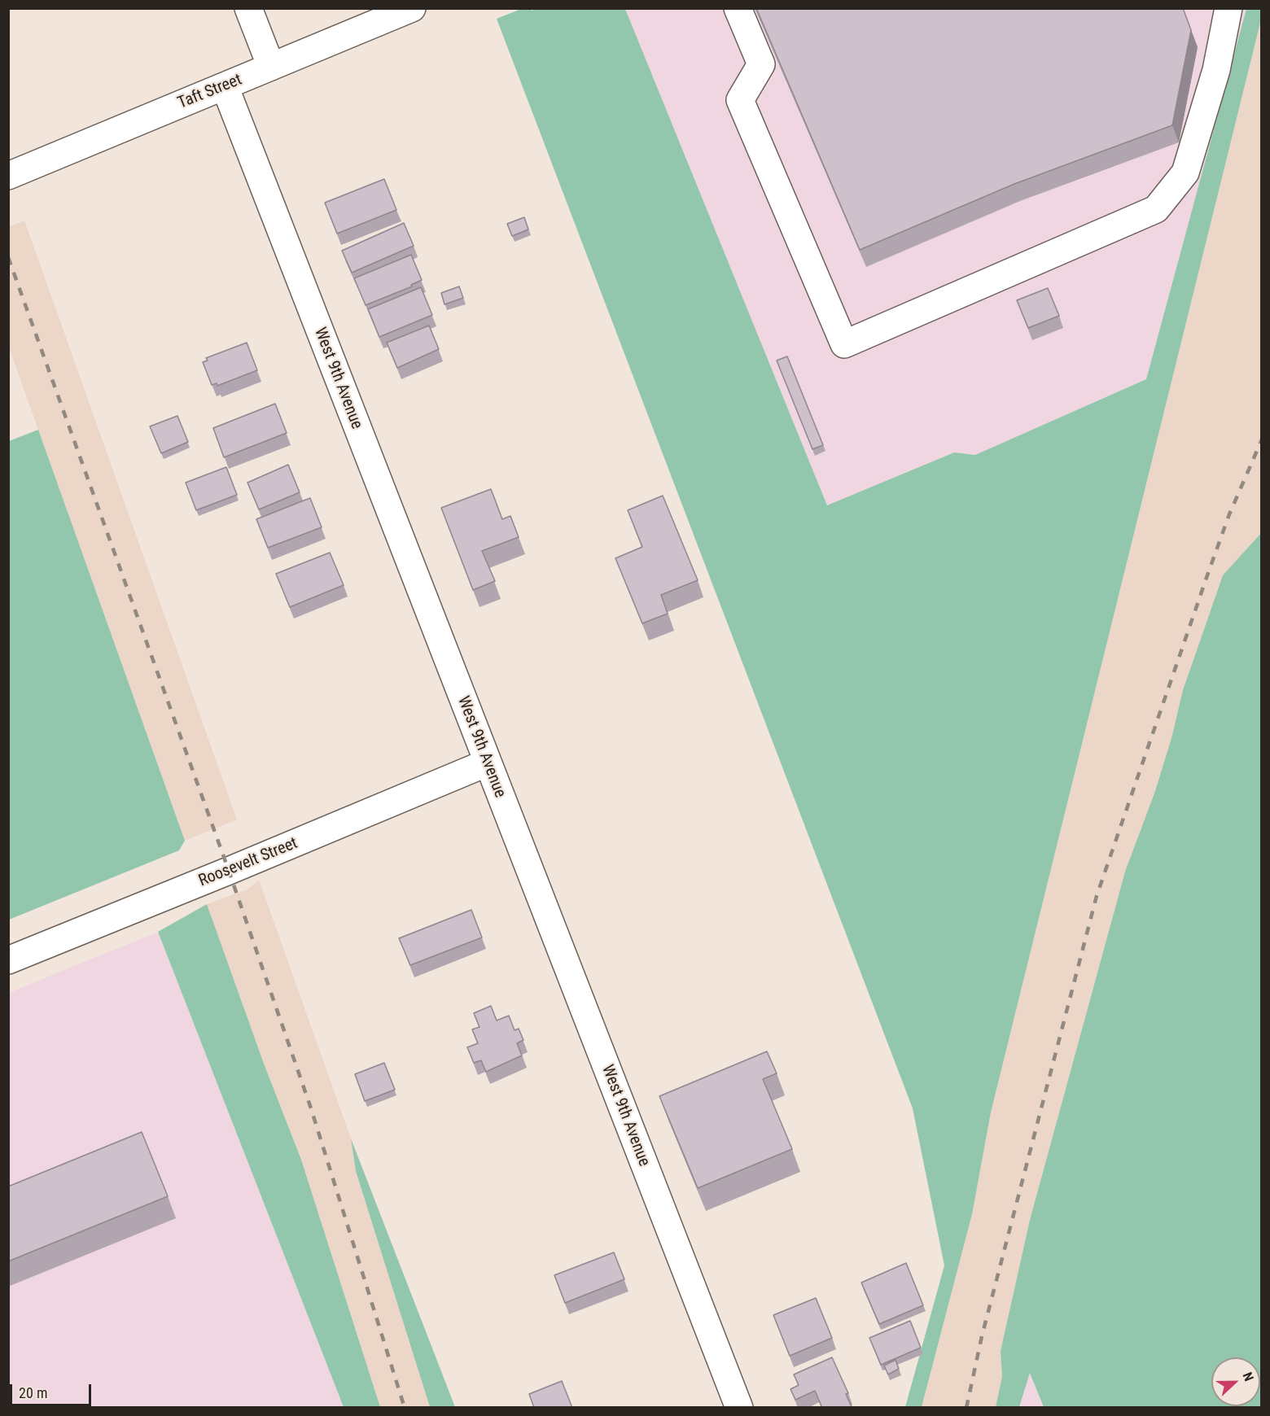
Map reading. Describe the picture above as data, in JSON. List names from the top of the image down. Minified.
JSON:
{"streets":{"street":["Taft Street","West 9th Avenue","Roosevelt Street"]},"crossings":[["Taft Street","West 9th Avenue"],["West 9th Avenue","Roosevelt Street"]],"scale_bar":"20 m","north":"right"}
